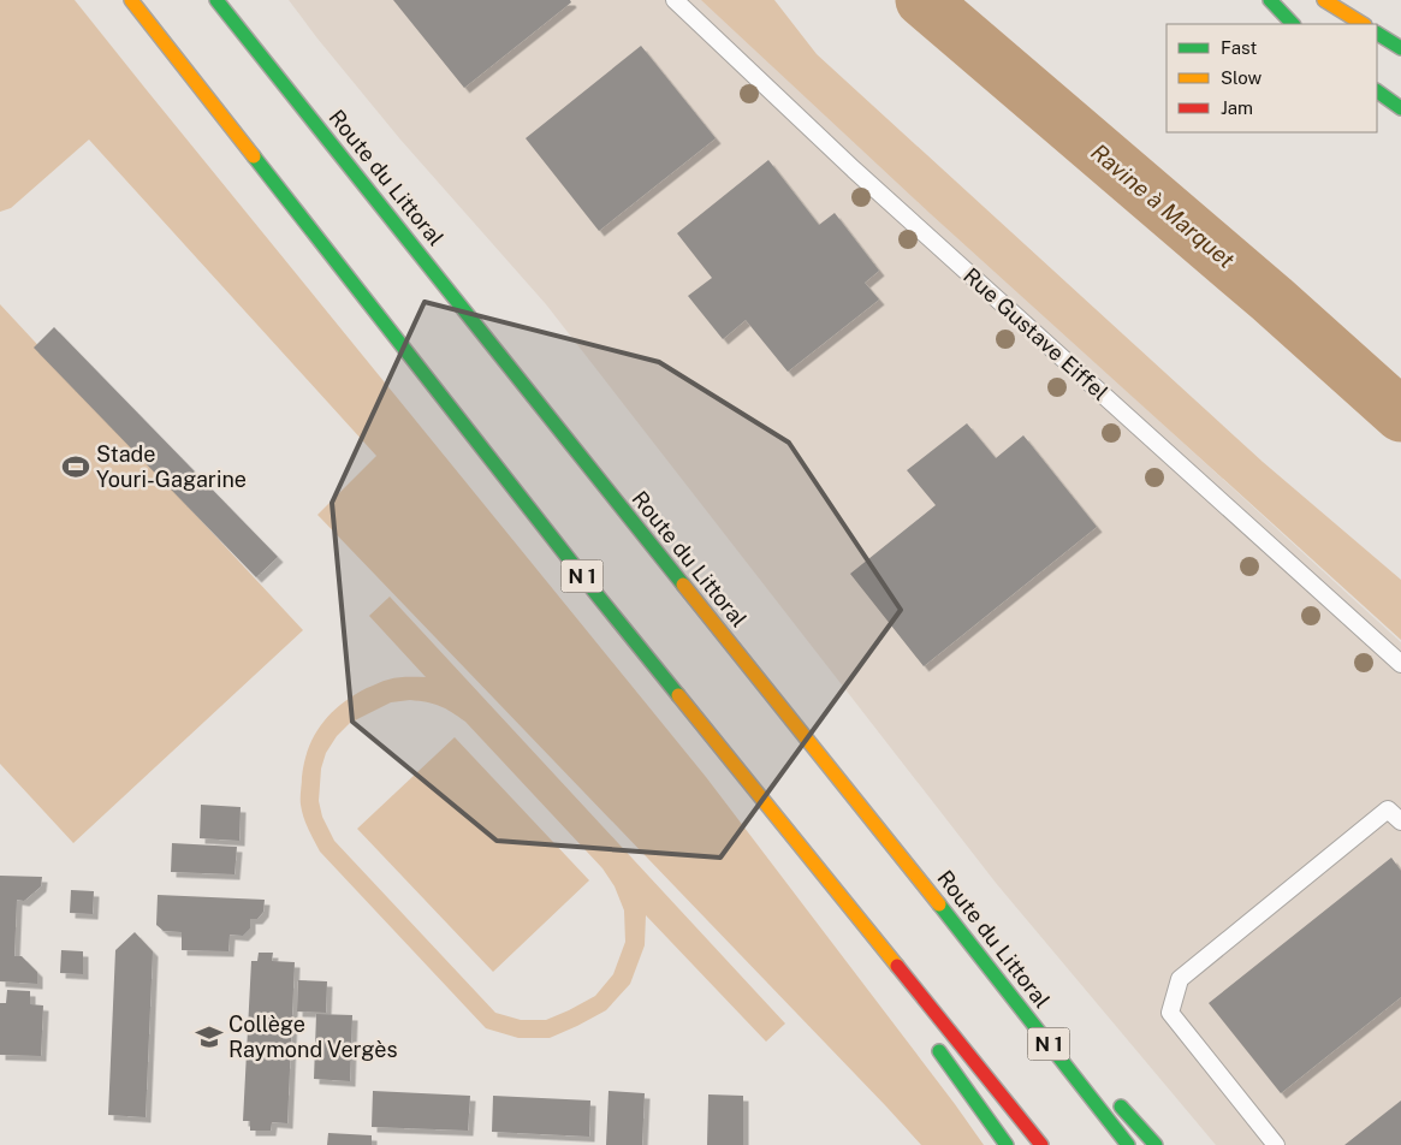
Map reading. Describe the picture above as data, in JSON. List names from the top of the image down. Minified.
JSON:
{"streets":{"main road":["Route du Littoral","N 1"],"lane":["Rue Gustave Eiffel"]},"water":["Ravine à Marquet"],"places":{"sports":["Stade Youri-Gagarine"],"school or university":["Collège Raymond Vergès"]},"legend":["Fast","Slow","Jam"]}
